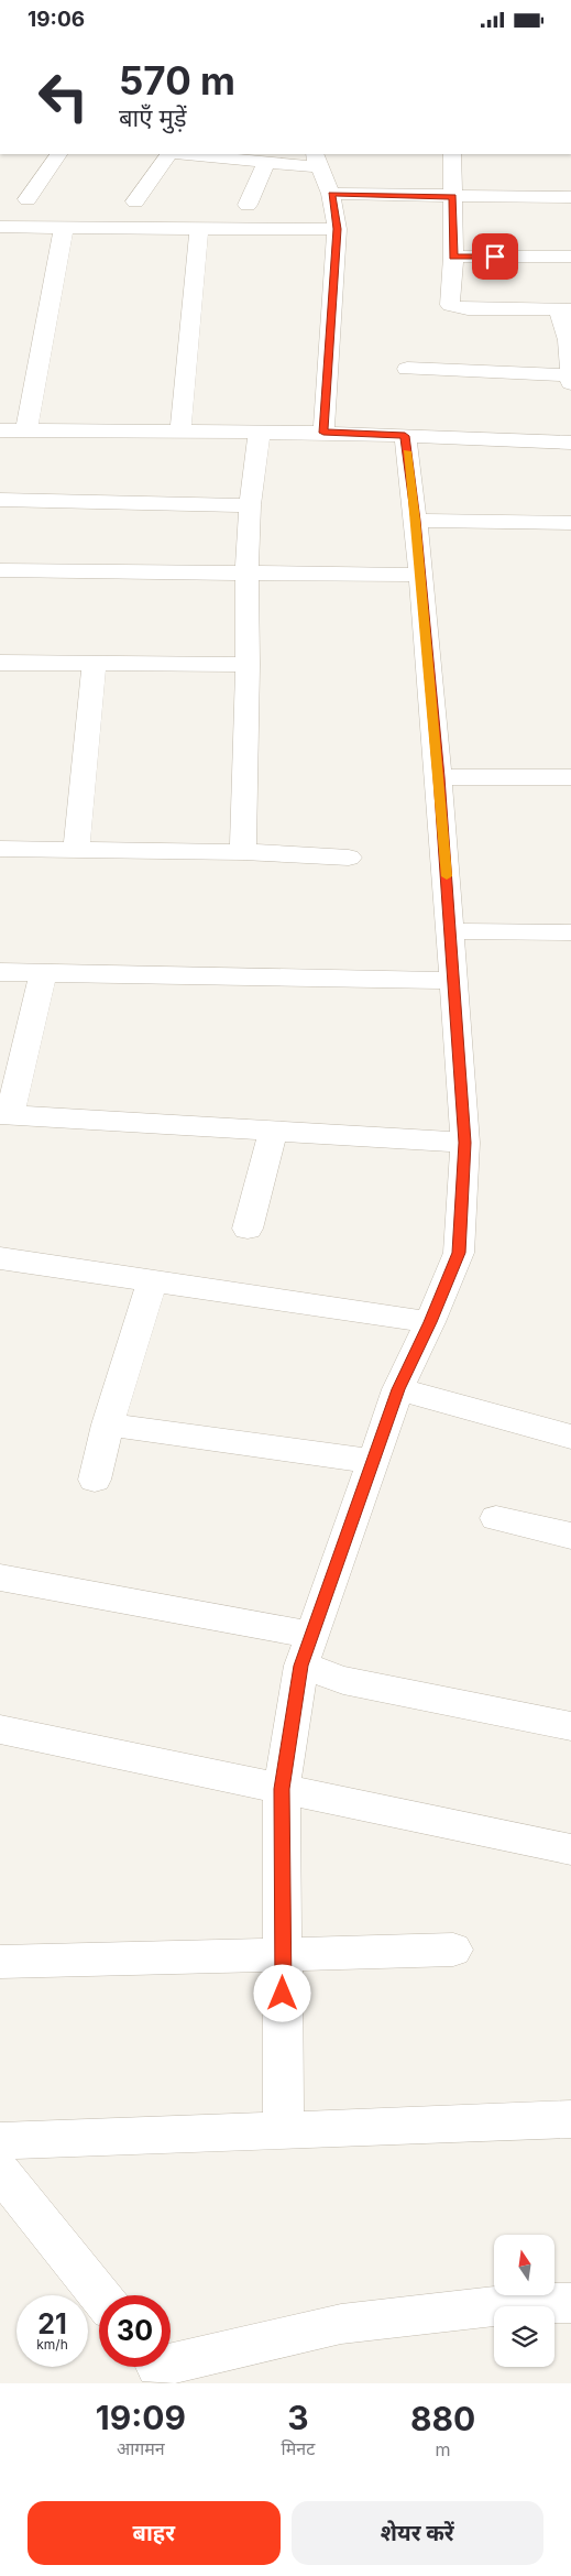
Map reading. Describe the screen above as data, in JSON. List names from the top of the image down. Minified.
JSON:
{"north":"top","page":{"status":"19:06","turn":["570 m","बाएँ मुड़ें"],"speed":"21 km/h","limit":"30","eta":["19:09","आगमन","3","मिनट","880","m"],"buttons":["बाहर","शेयर करें"]}}
